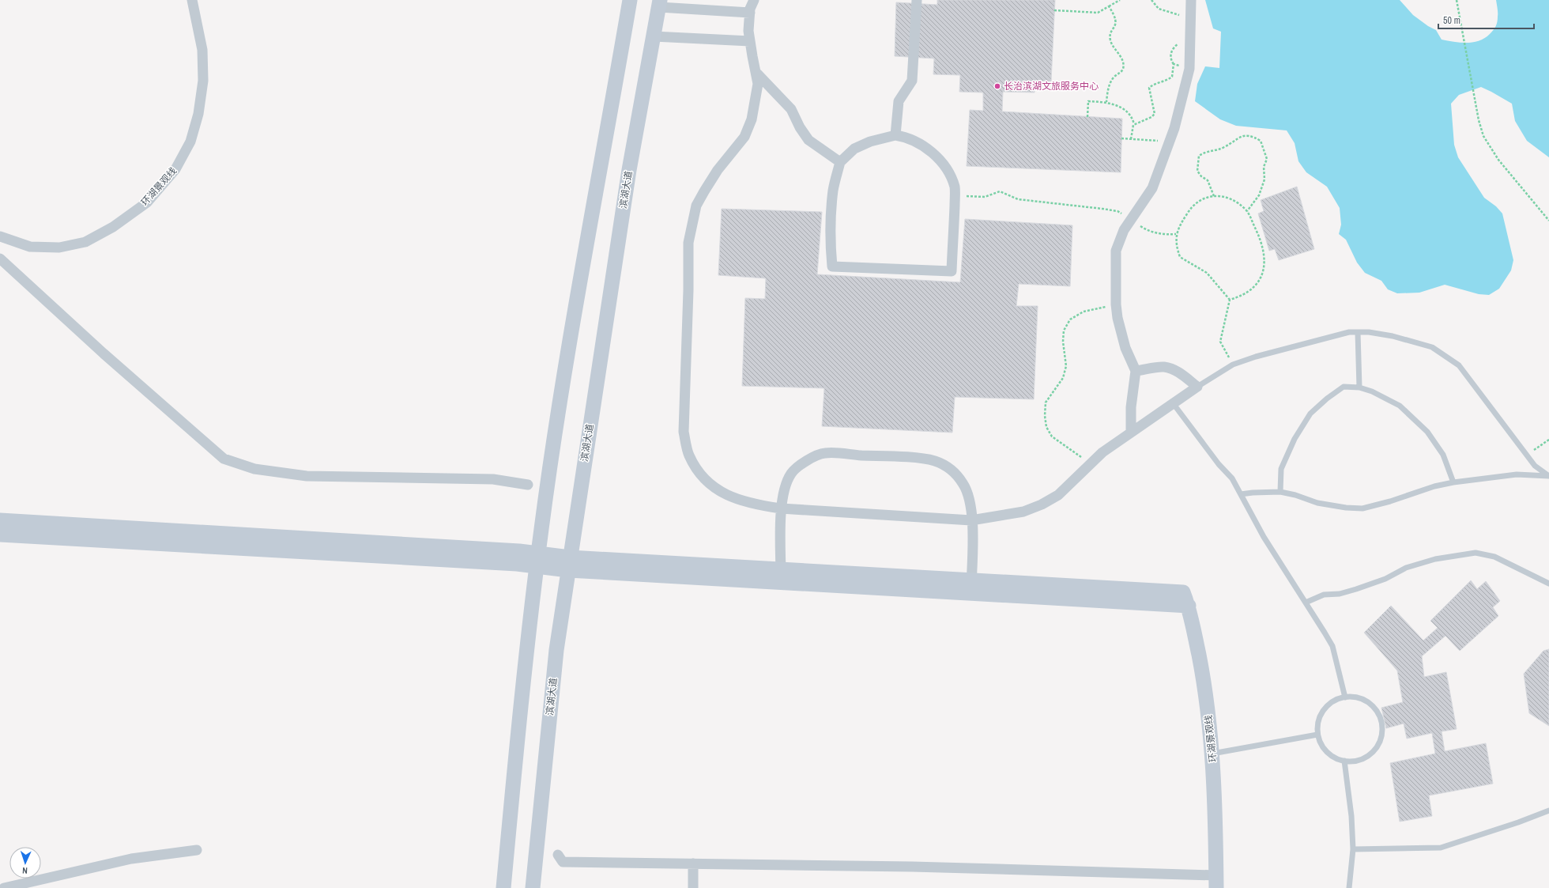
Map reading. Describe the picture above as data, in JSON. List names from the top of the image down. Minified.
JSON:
{"streets":{"street":["环湖景观线","滨湖大道"]},"places":["长治滨湖文旅服务中心"],"scale_bar":"50 m","north":"bottom"}
